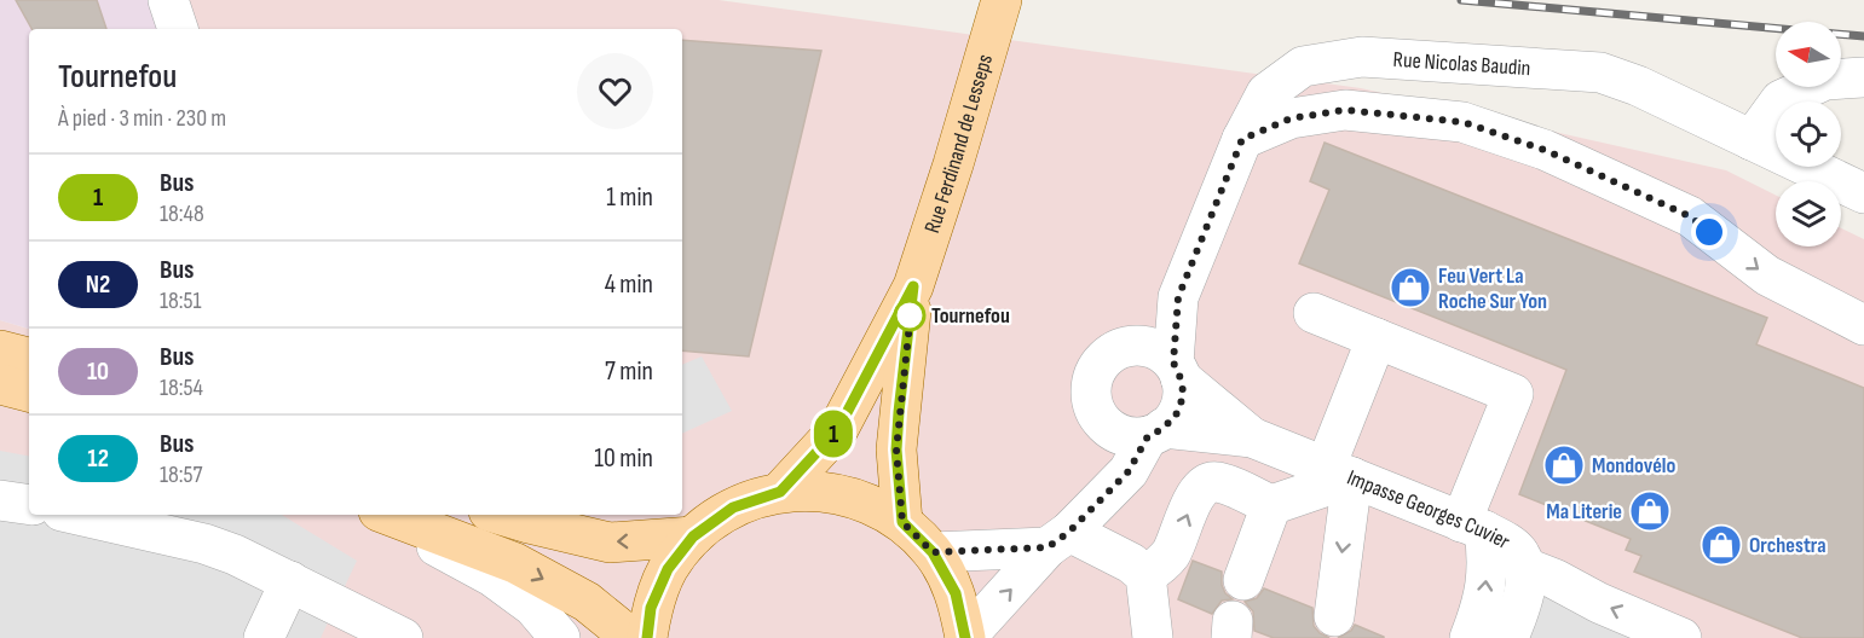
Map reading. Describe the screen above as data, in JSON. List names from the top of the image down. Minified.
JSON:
{"streets":{"main road":["Rue Ferdinand de Lesseps"],"street":["Rue Nicolas Baudin","Impasse Georges Cuvier"]},"places":{"shop":["Feu Vert La Roche Sur Yon","Mondovélo","Ma Literie","Orchestra"],"other":["Tournefou"]},"lines":["bus line 1"],"north":"left","page":{"on_map":"1","heading":["Tournefou","À pied · 3 min · 230 m"],"list":[{"mark":"1","name":"Bus","note":"18:48","value":"1 min"},{"mark":"N2","name":"Bus","note":"18:51","value":"4 min"},{"mark":"10","name":"Bus","note":"18:54","value":"7 min"},{"mark":"12","name":"Bus","note":"18:57","value":"10 min"}]}}
